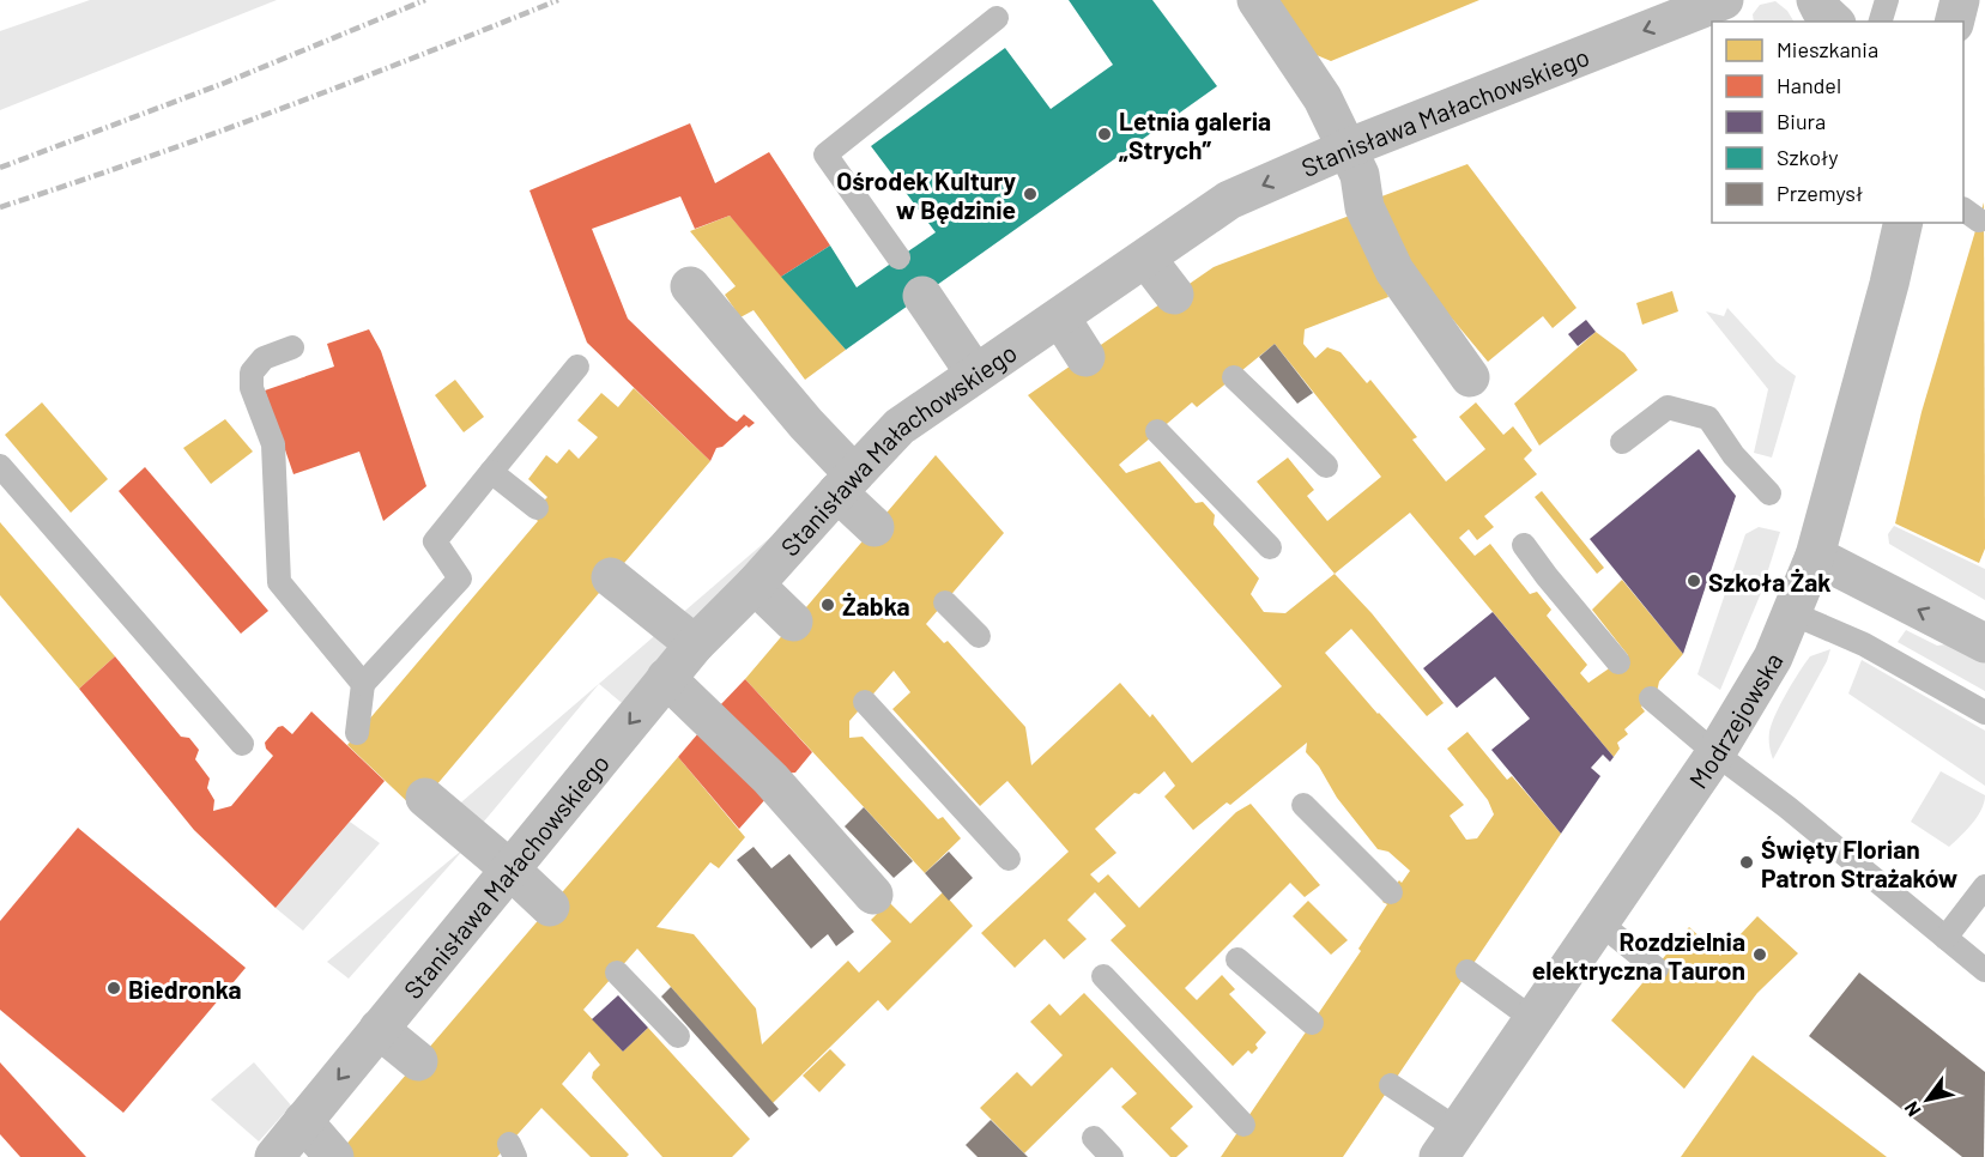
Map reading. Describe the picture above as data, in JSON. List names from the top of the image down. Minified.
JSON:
{"streets":{"street":["Stanisława Małachowskiego","Modrzejowska"]},"one_way":["Stanisława Małachowskiego"],"places":["Letnia galeria „Strych”","Ośrodek Kultury w Będzinie","Szkoła Żak","Żabka","Święty Florian Patron Strażaków","Rozdzielnia elektryczna Tauron","Biedronka"],"legend":["Mieszkania","Handel","Biura","Szkoły","Przemysł"],"north":"bottom left"}
